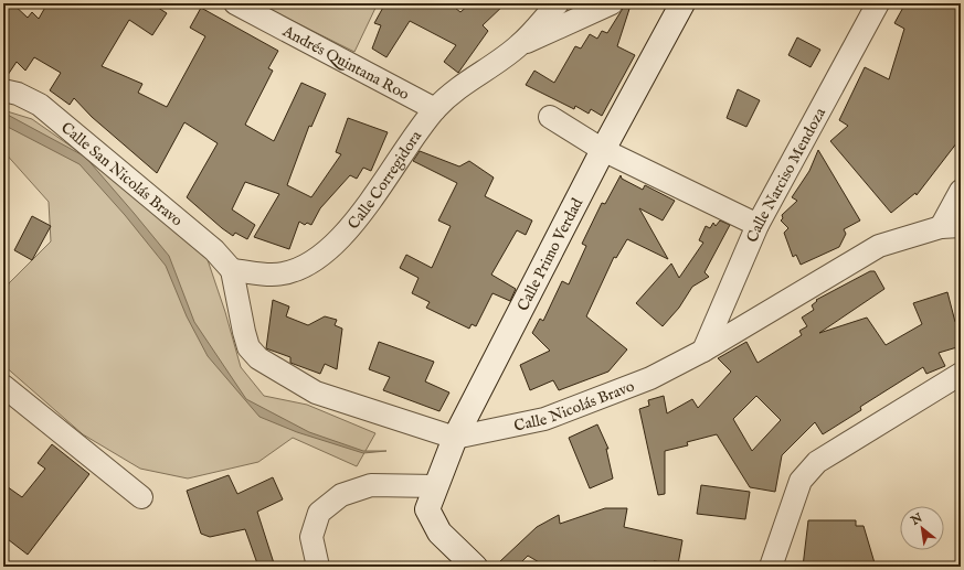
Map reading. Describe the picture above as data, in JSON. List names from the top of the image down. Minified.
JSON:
{"streets":{"street":["Andrés Quintana Roo","Calle San Nicolás Bravo","Calle Narciso Mendoza","Calle Corregidora","Calle Primo Verdad","Calle Nicolás Bravo"]},"crossings":[["Andrés Quintana Roo","Calle Corregidora"],["Calle San Nicolás Bravo","Calle Corregidora"],["Calle San Nicolás Bravo","Calle Nicolás Bravo"],["Calle Narciso Mendoza","Calle Nicolás Bravo"],["Calle Corregidora","Calle Nicolás Bravo"],["Calle Primo Verdad","Calle Nicolás Bravo"]],"north":"top left"}
